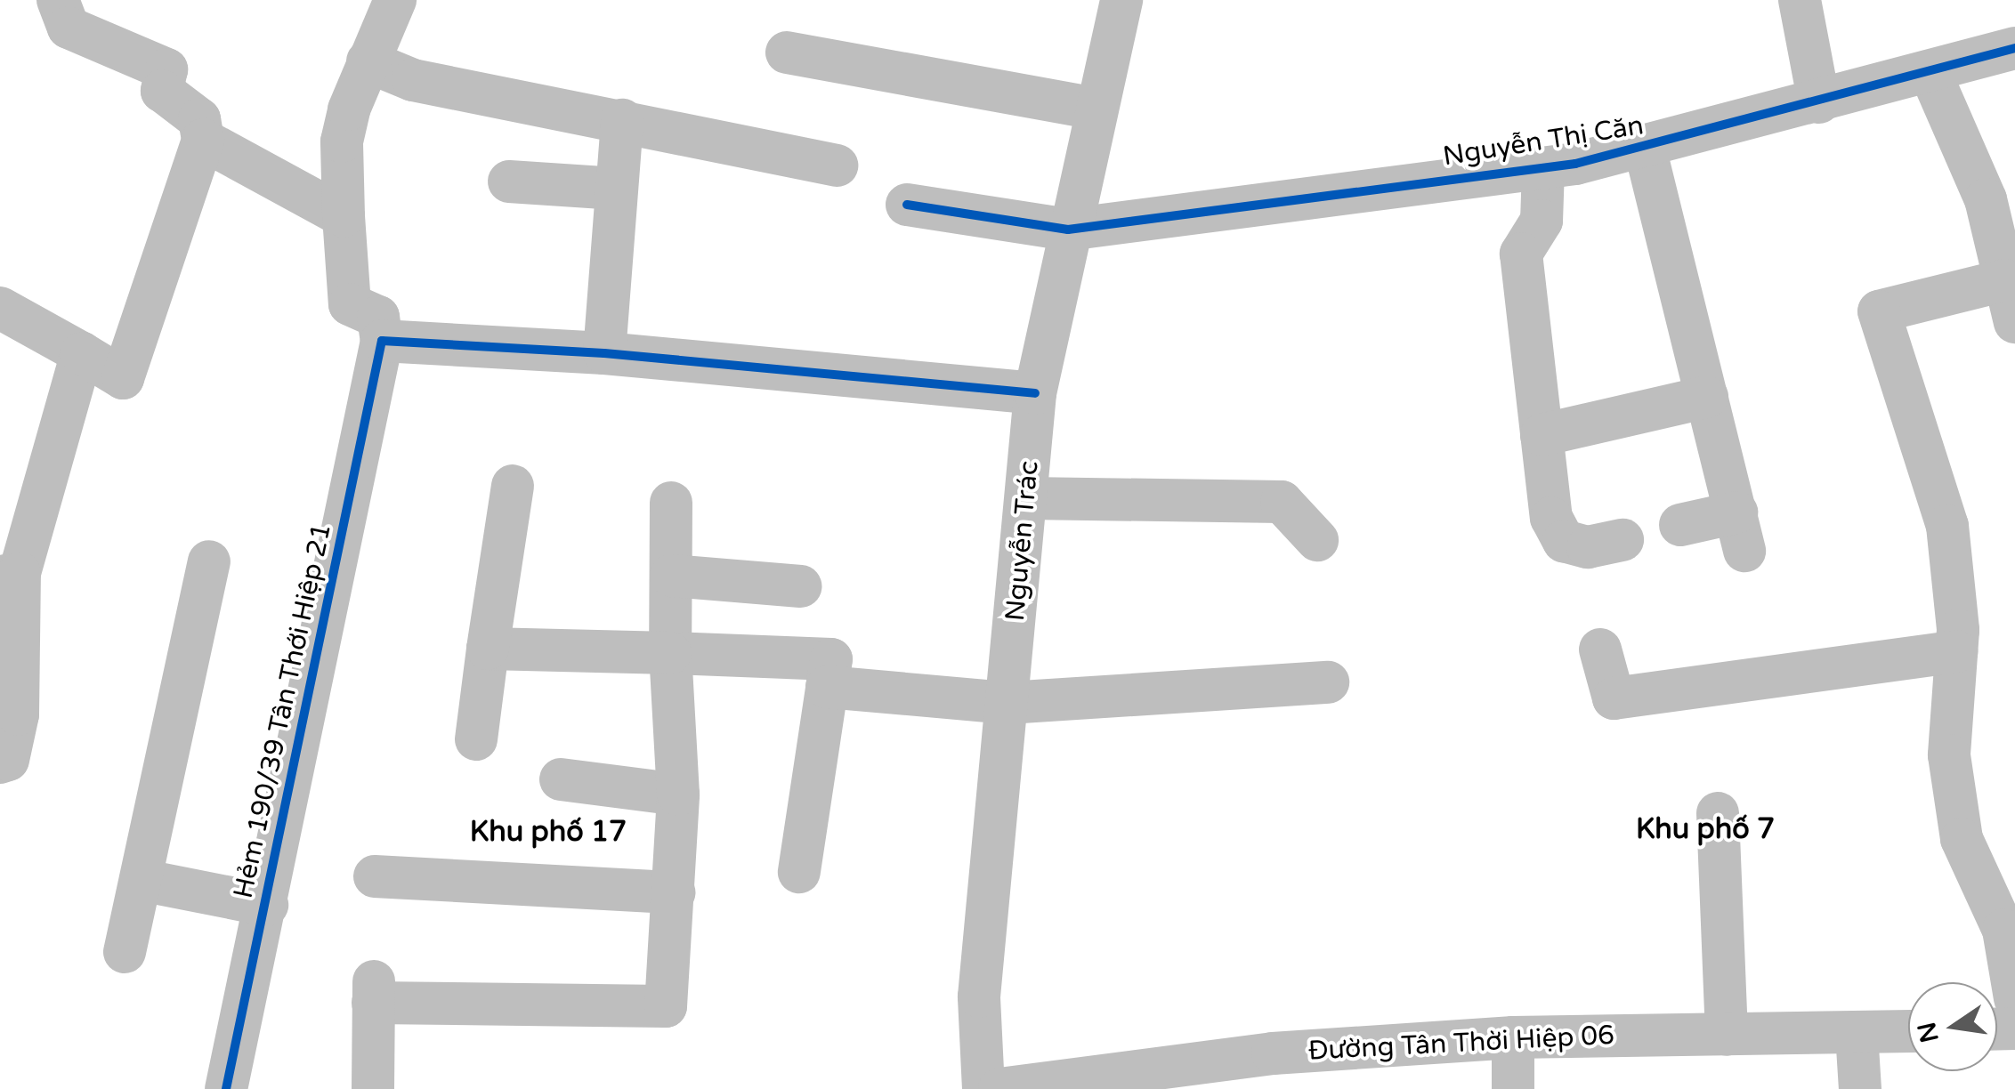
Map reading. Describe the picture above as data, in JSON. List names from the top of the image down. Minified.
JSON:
{"streets":{"street":["Nguyễn Thị Căn","Nguyễn Trác","Hẻm 190/39 Tân Thới Hiệp 21","Đường Tân Thời Hiệp 06"]},"crossings":[["Nguyễn Thị Căn","Nguyễn Trác"]],"districts":["Khu phố 7","Khu phố 17"],"north":"left"}
